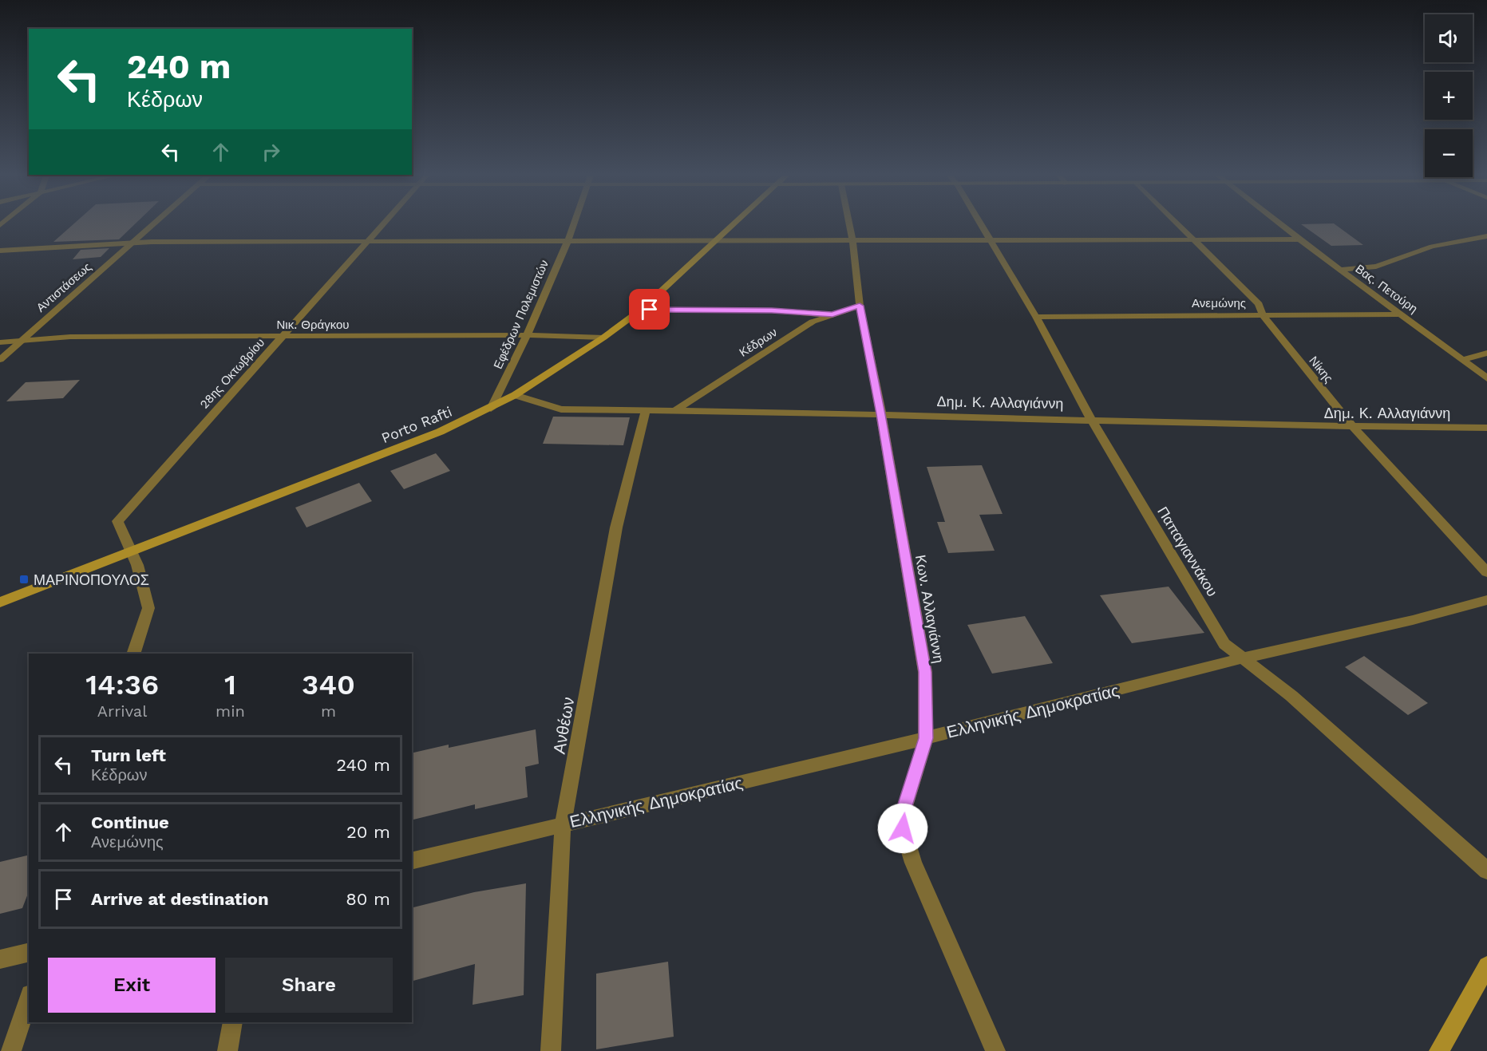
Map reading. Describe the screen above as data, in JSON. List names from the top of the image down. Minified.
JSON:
{"streets":{"main road":["Porto Rafti"],"street":["Αντιστάσεως","Βας. Πετούρη","Ανεμώνης","Εφέδρων Πολεμιστών","Νικ. Θράγκου","Κέδρων","Νίκης","28ης Οκτωβρίου","Δημ. Κ. Αλλαγιάννη","Παπαγιαννάκου","Κων. Αλλαγιάννη","Ελληνικής Δημοκρατίας","Ανθέων"]},"crossings":[["Αντιστάσεως","Νικ. Θράγκου"],["Βας. Πετούρη","Ανεμώνης"],["Ανεμώνης","Νίκης"],["Ανεμώνης","Παπαγιαννάκου"],["Εφέδρων Πολεμιστών","Νικ. Θράγκου"],["Εφέδρων Πολεμιστών","Porto Rafti"],["Νικ. Θράγκου","28ης Οκτωβρίου"],["Νικ. Θράγκου","Porto Rafti"],["Κέδρων","Δημ. Κ. Αλλαγιάννη"],["Κέδρων","Κων. Αλλαγιάννη"],["Νίκης","Δημ. Κ. Αλλαγιάννη"],["28ης Οκτωβρίου","Porto Rafti"],["Δημ. Κ. Αλλαγιάννη","Porto Rafti"],["Δημ. Κ. Αλλαγιάννη","Παπαγιαννάκου"],["Δημ. Κ. Αλλαγιάννη","Κων. Αλλαγιάννη"],["Δημ. Κ. Αλλαγιάννη","Ανθέων"],["Παπαγιαννάκου","Ελληνικής Δημοκρατίας"],["Κων. Αλλαγιάννη","Ελληνικής Δημοκρατίας"],["Ελληνικής Δημοκρατίας","Ανθέων"]],"places":{"transit":["ΜΑΡΙΝΟΠΟΥΛΟΣ"]},"page":{"map_buttons":["+","−"],"turn":["240 m","Κέδρων"],"eta":["14:36","Arrival","1","min","340","m"],"list":[{"name":"Turn left","note":"Κέδρων","value":"240 m"},{"name":"Continue","note":"Ανεμώνης","value":"20 m"},{"name":"Arrive at destination","value":"80 m"}],"buttons":["Exit","Share"]}}
